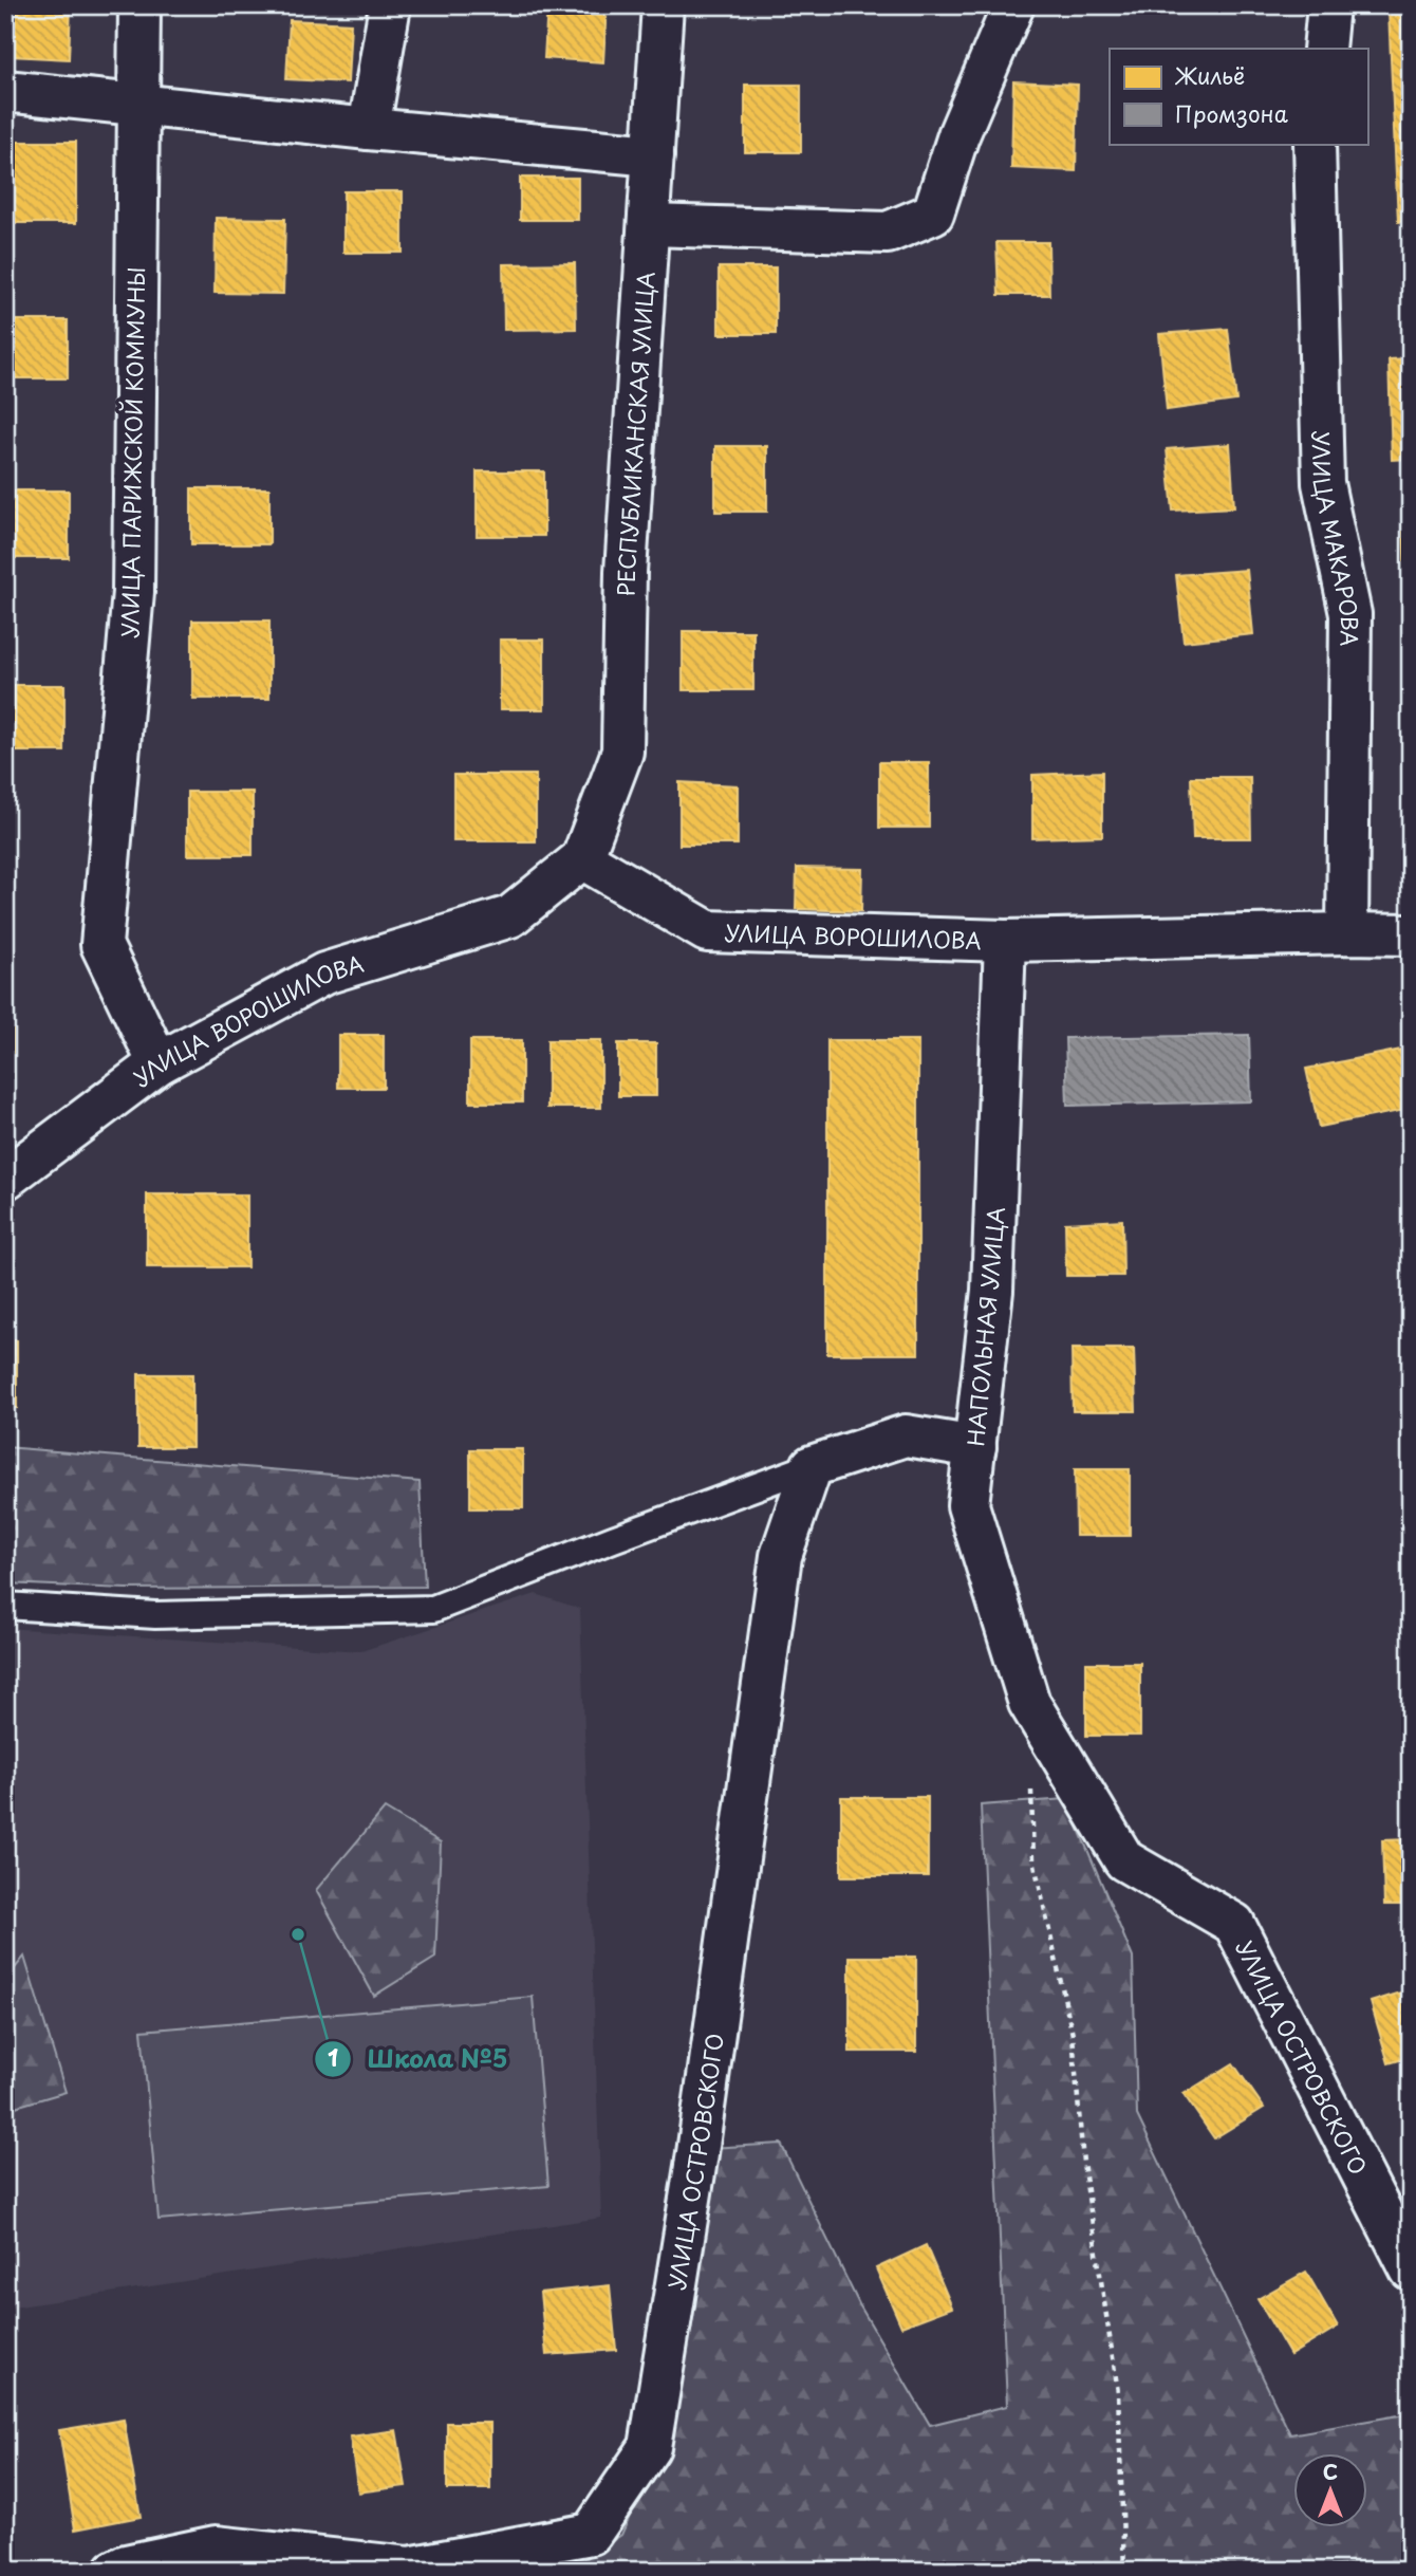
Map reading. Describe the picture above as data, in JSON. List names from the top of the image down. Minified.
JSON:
{"streets":{"street":["РЕСПУБЛИКАНСКАЯ УЛИЦА","УЛИЦА ПАРИЖСКОЙ КОММУНЫ","УЛИЦА МАКАРОВА","УЛИЦА ВОРОШИЛОВА","НАПОЛЬНАЯ УЛИЦА","УЛИЦА ОСТРОВСКОГО"]},"crossings":[["РЕСПУБЛИКАНСКАЯ УЛИЦА","УЛИЦА ВОРОШИЛОВА"],["УЛИЦА ПАРИЖСКОЙ КОММУНЫ","УЛИЦА ВОРОШИЛОВА"],["УЛИЦА МАКАРОВА","УЛИЦА ВОРОШИЛОВА"],["УЛИЦА ВОРОШИЛОВА","НАПОЛЬНАЯ УЛИЦА"],["НАПОЛЬНАЯ УЛИЦА","УЛИЦА ОСТРОВСКОГО"]],"places":["Школа №5"],"legend":["Жильё","Промзона"],"north":"top"}
